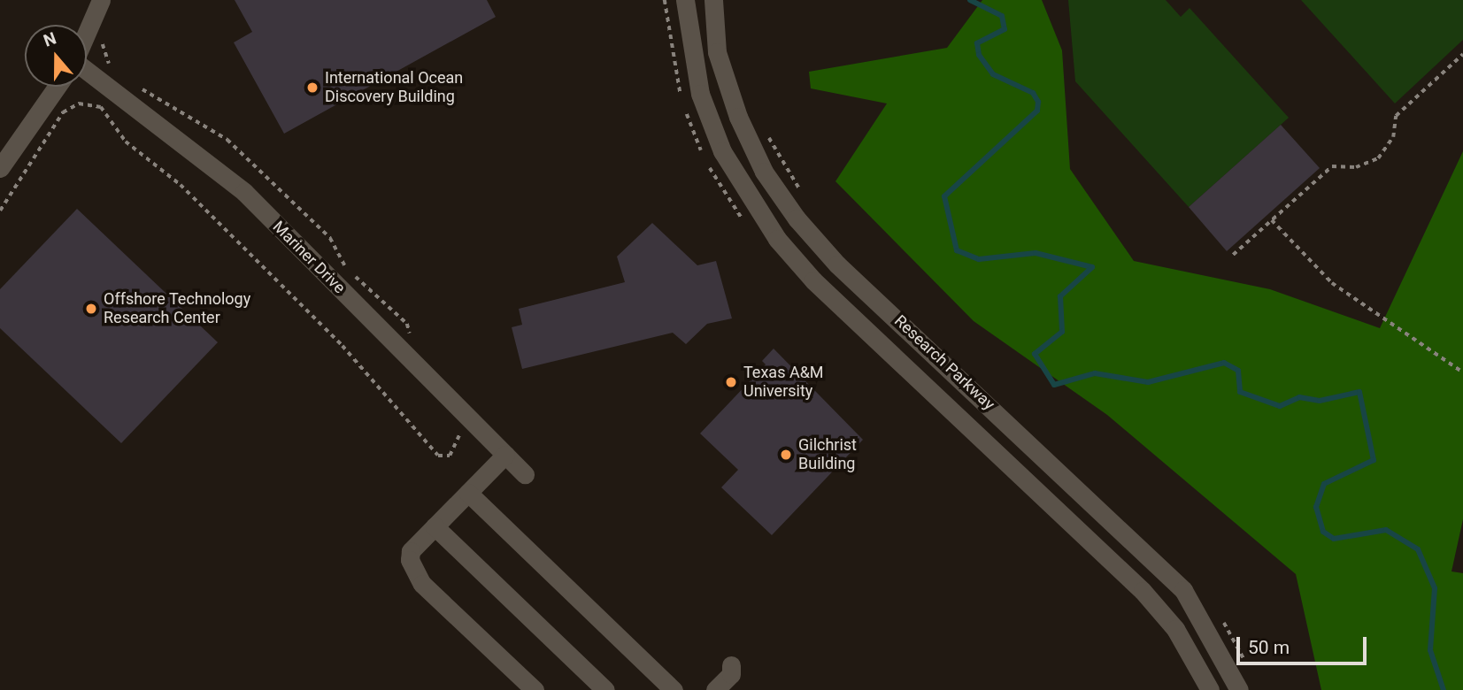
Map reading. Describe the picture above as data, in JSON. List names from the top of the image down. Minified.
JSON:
{"streets":{"street":["Mariner Drive","Research Parkway"]},"places":["International Ocean Discovery Building","Offshore Technology Research Center","Texas A&M University","Gilchrist Building"],"scale_bar":"50 m","north":"top"}
